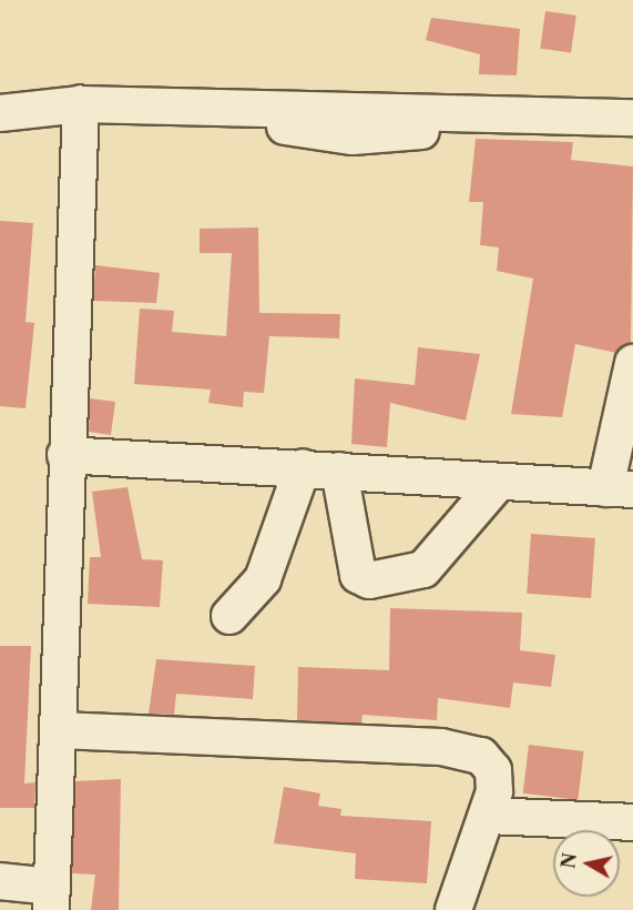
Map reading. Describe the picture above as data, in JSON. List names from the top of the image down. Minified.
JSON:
{"north":"left"}
